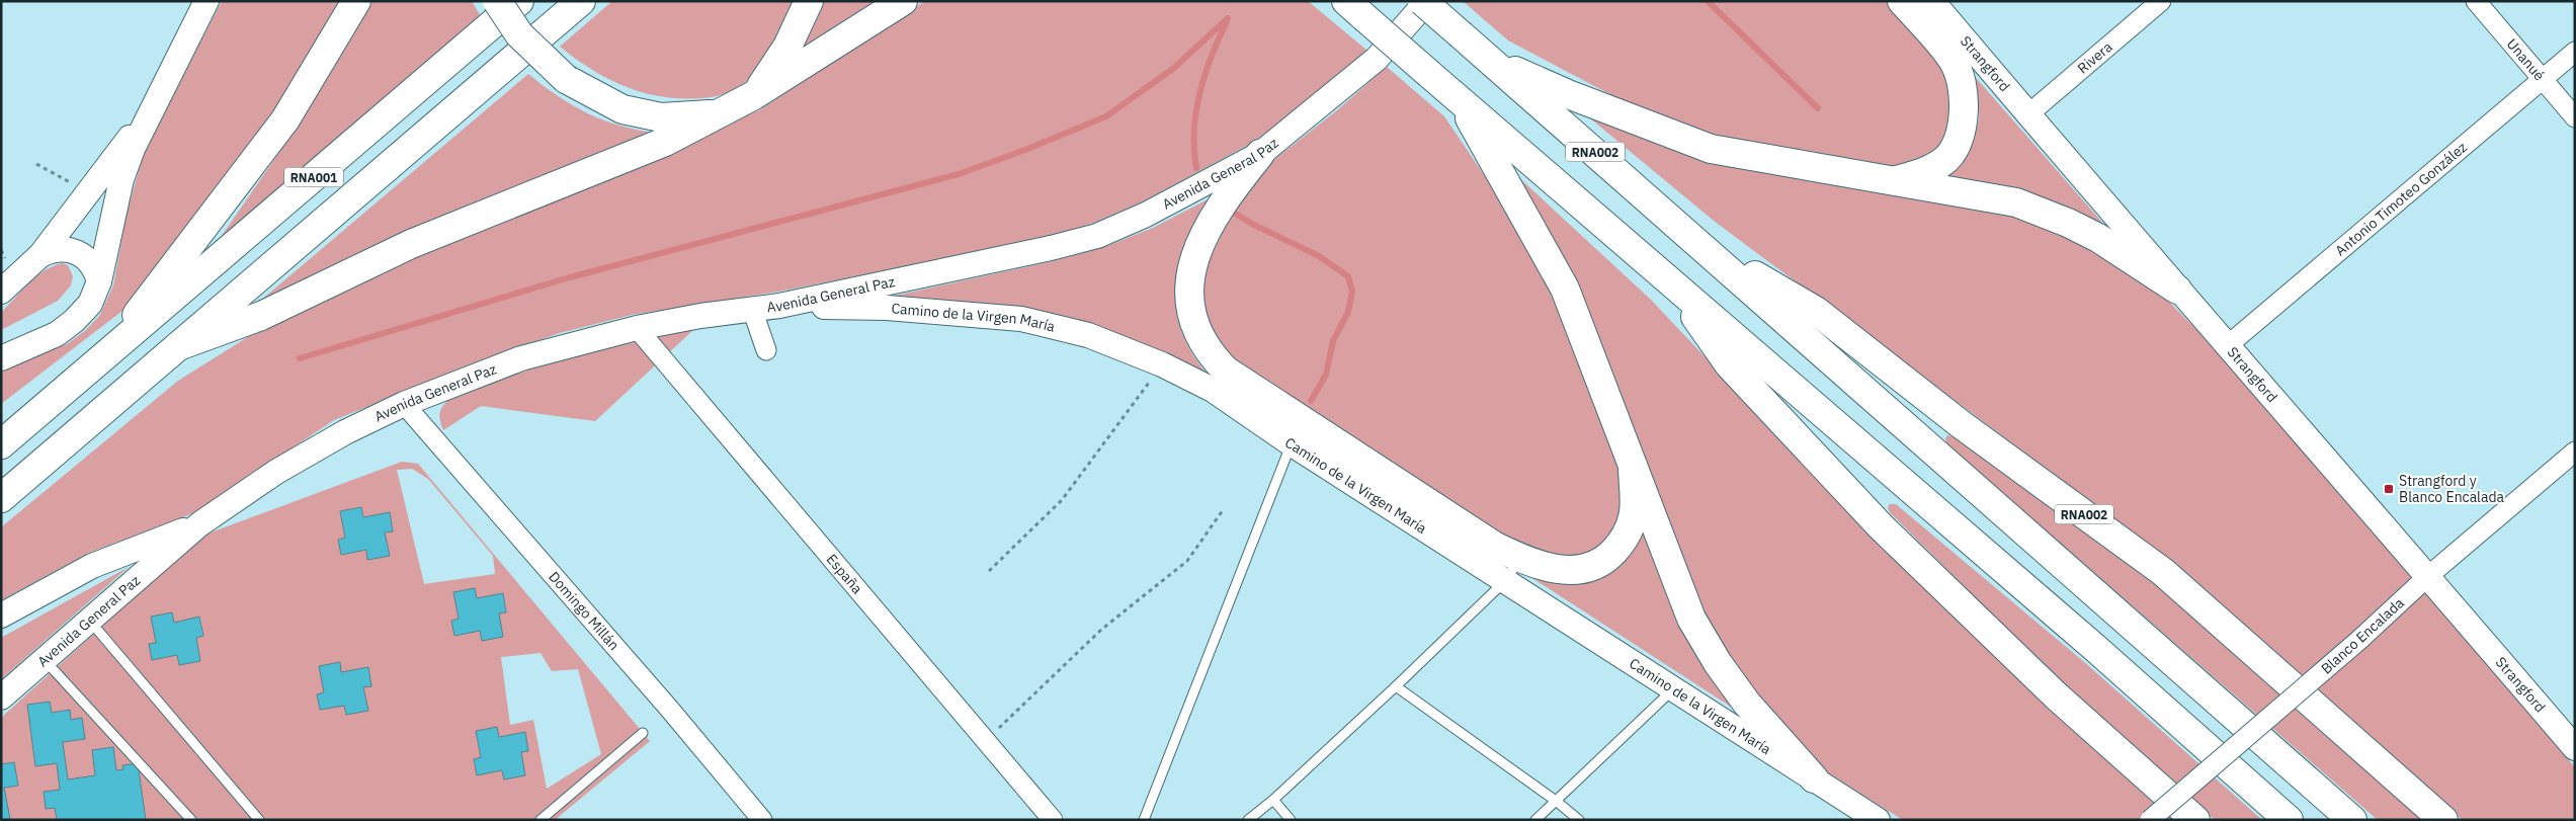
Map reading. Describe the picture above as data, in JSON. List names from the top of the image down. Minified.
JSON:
{"streets":{"highway":["RNA002","RNA001"],"street":["Rivera","Unanué","Strangford","Avenida General Paz","Antonio Timoteo González","Camino de la Virgen María","España","Domingo Millán","Blanco Encalada"]},"crossings":[["Rivera","Strangford"],["Unanué","Antonio Timoteo González"],["Strangford","Antonio Timoteo González"],["Strangford","Blanco Encalada"],["Avenida General Paz","Camino de la Virgen María"],["Avenida General Paz","España"],["Avenida General Paz","Domingo Millán"]],"places":{"transit":["Strangford y Blanco Encalada"]}}
